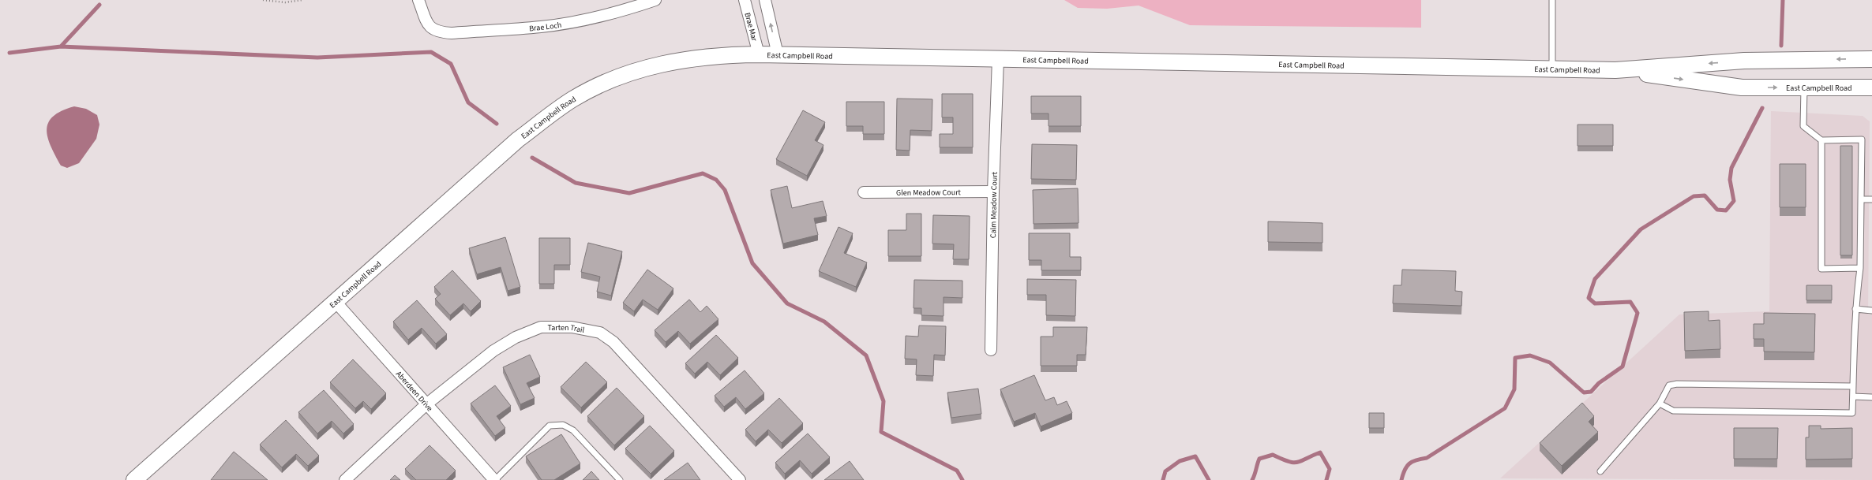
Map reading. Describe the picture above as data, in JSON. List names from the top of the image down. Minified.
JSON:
{"streets":{"main road":["East Campbell Road"],"street":["Brae Loch","Brae Mar","Glen Meadow Court","Calm Meadow Court","Tarten Trail","Aberdeen Drive"]},"crossings":[["Brae Mar","East Campbell Road"],["East Campbell Road","Calm Meadow Court"],["East Campbell Road","Aberdeen Drive"],["Glen Meadow Court","Calm Meadow Court"],["Tarten Trail","Aberdeen Drive"]]}
